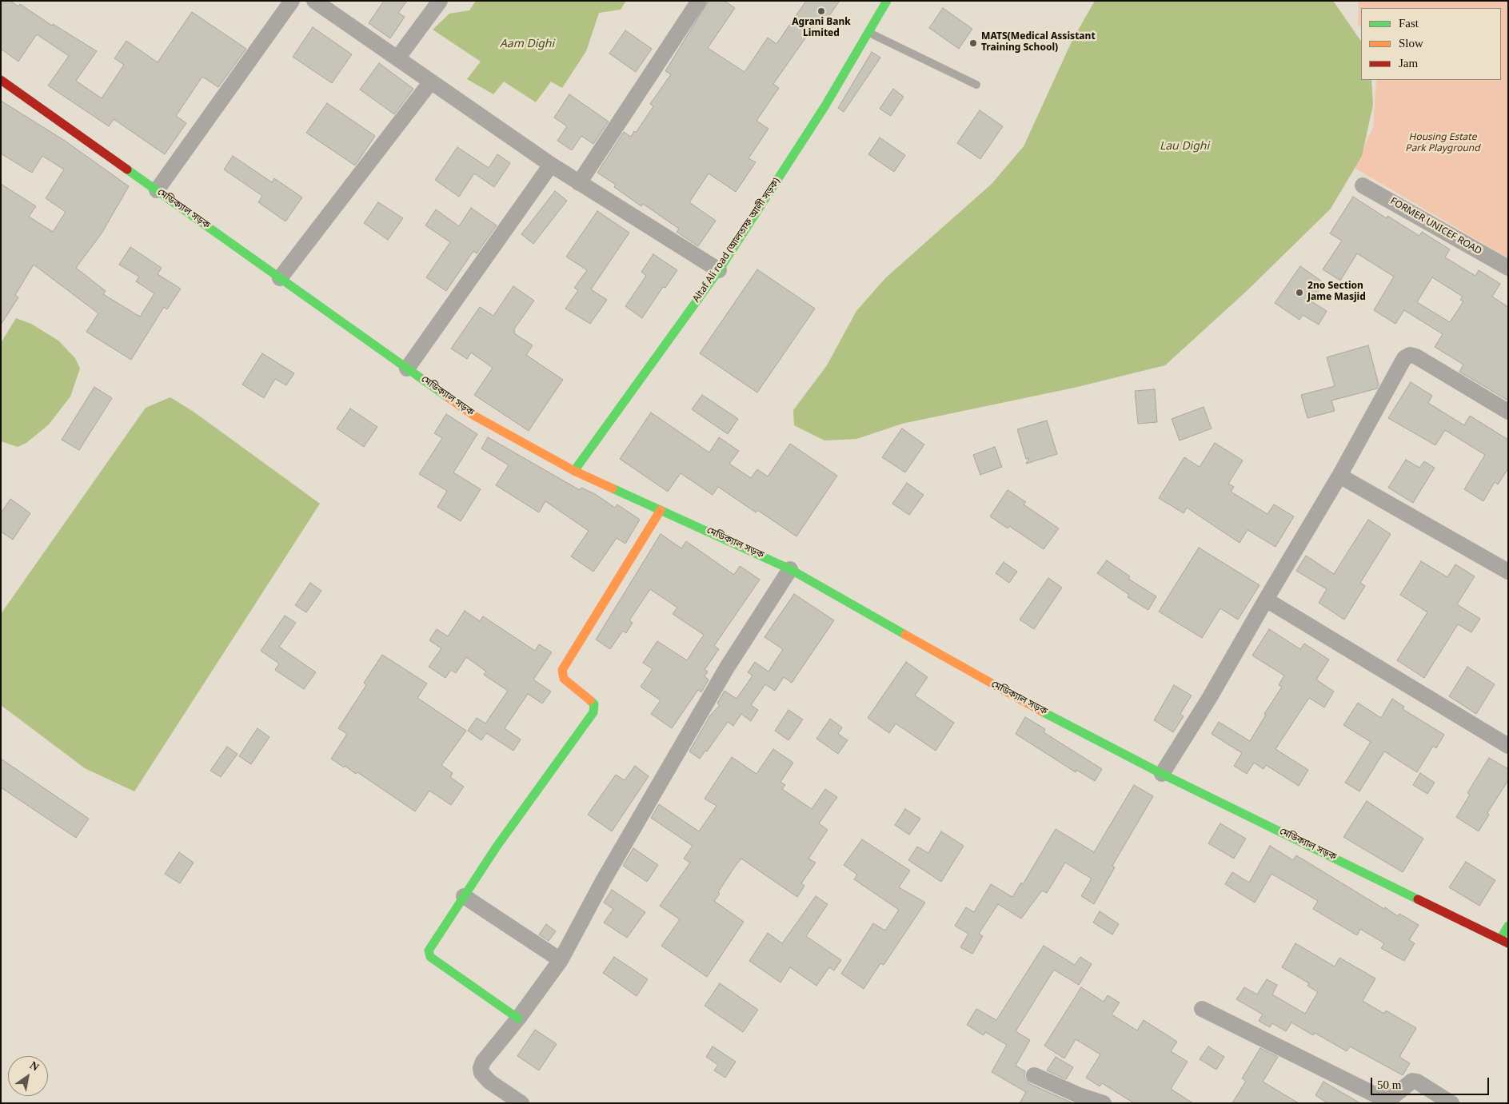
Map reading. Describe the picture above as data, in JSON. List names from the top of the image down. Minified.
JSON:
{"streets":{"main road":["মেডিক্যাল সড়ক","Altaf Ali road (আলতাফ আলী সড়ক)"],"street":["FORMER UNICEF ROAD"]},"crossings":[["মেডিক্যাল সড়ক","Altaf Ali road (আলতাফ আলী সড়ক)"]],"water":["Aam Dighi","Lau Dighi"],"parks":["Housing Estate Park Playground"],"places":["Agrani Bank Limited","MATS(Medical Assistant Training School)","2no Section Jame Masjid"],"legend":["Fast","Slow","Jam"],"scale_bar":"50 m","north":"top right"}
